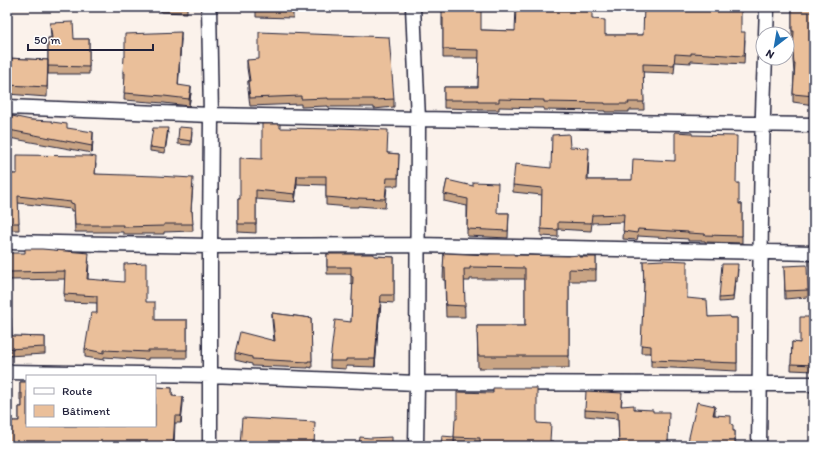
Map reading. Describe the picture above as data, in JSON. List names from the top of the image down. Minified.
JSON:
{"legend":["Route","Bâtiment"],"scale_bar":"50 m","north":"bottom left"}
